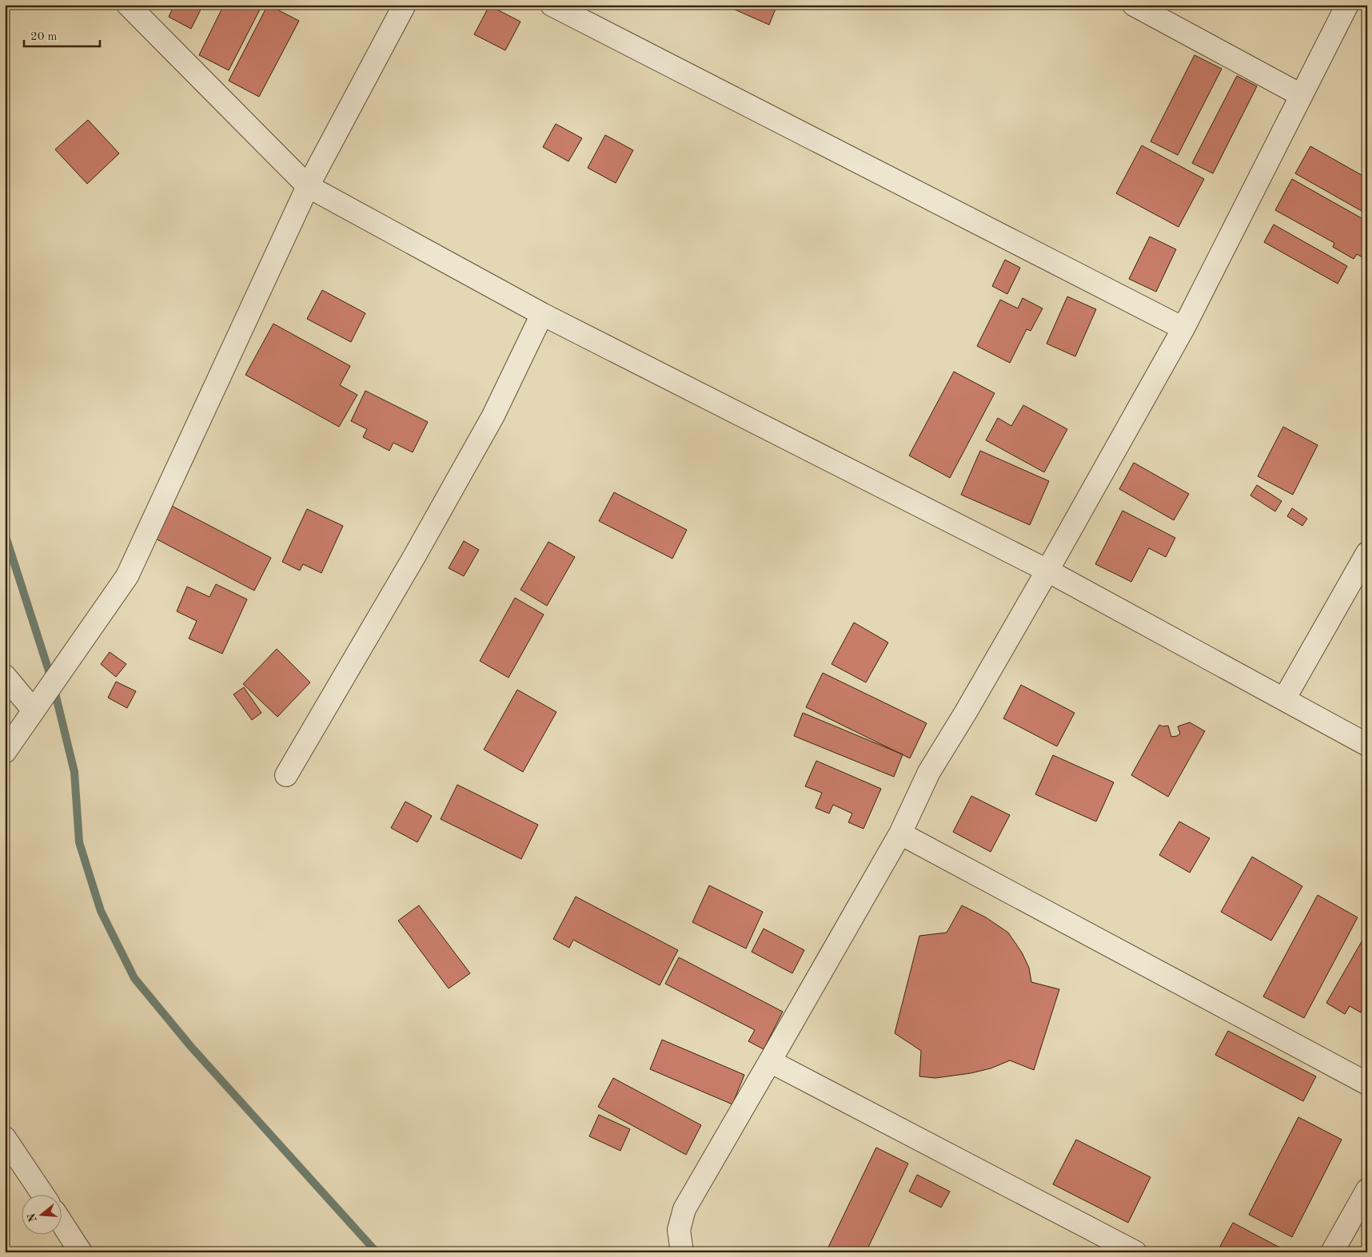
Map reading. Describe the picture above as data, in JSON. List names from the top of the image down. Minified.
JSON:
{"scale_bar":"20 m","north":"left"}
